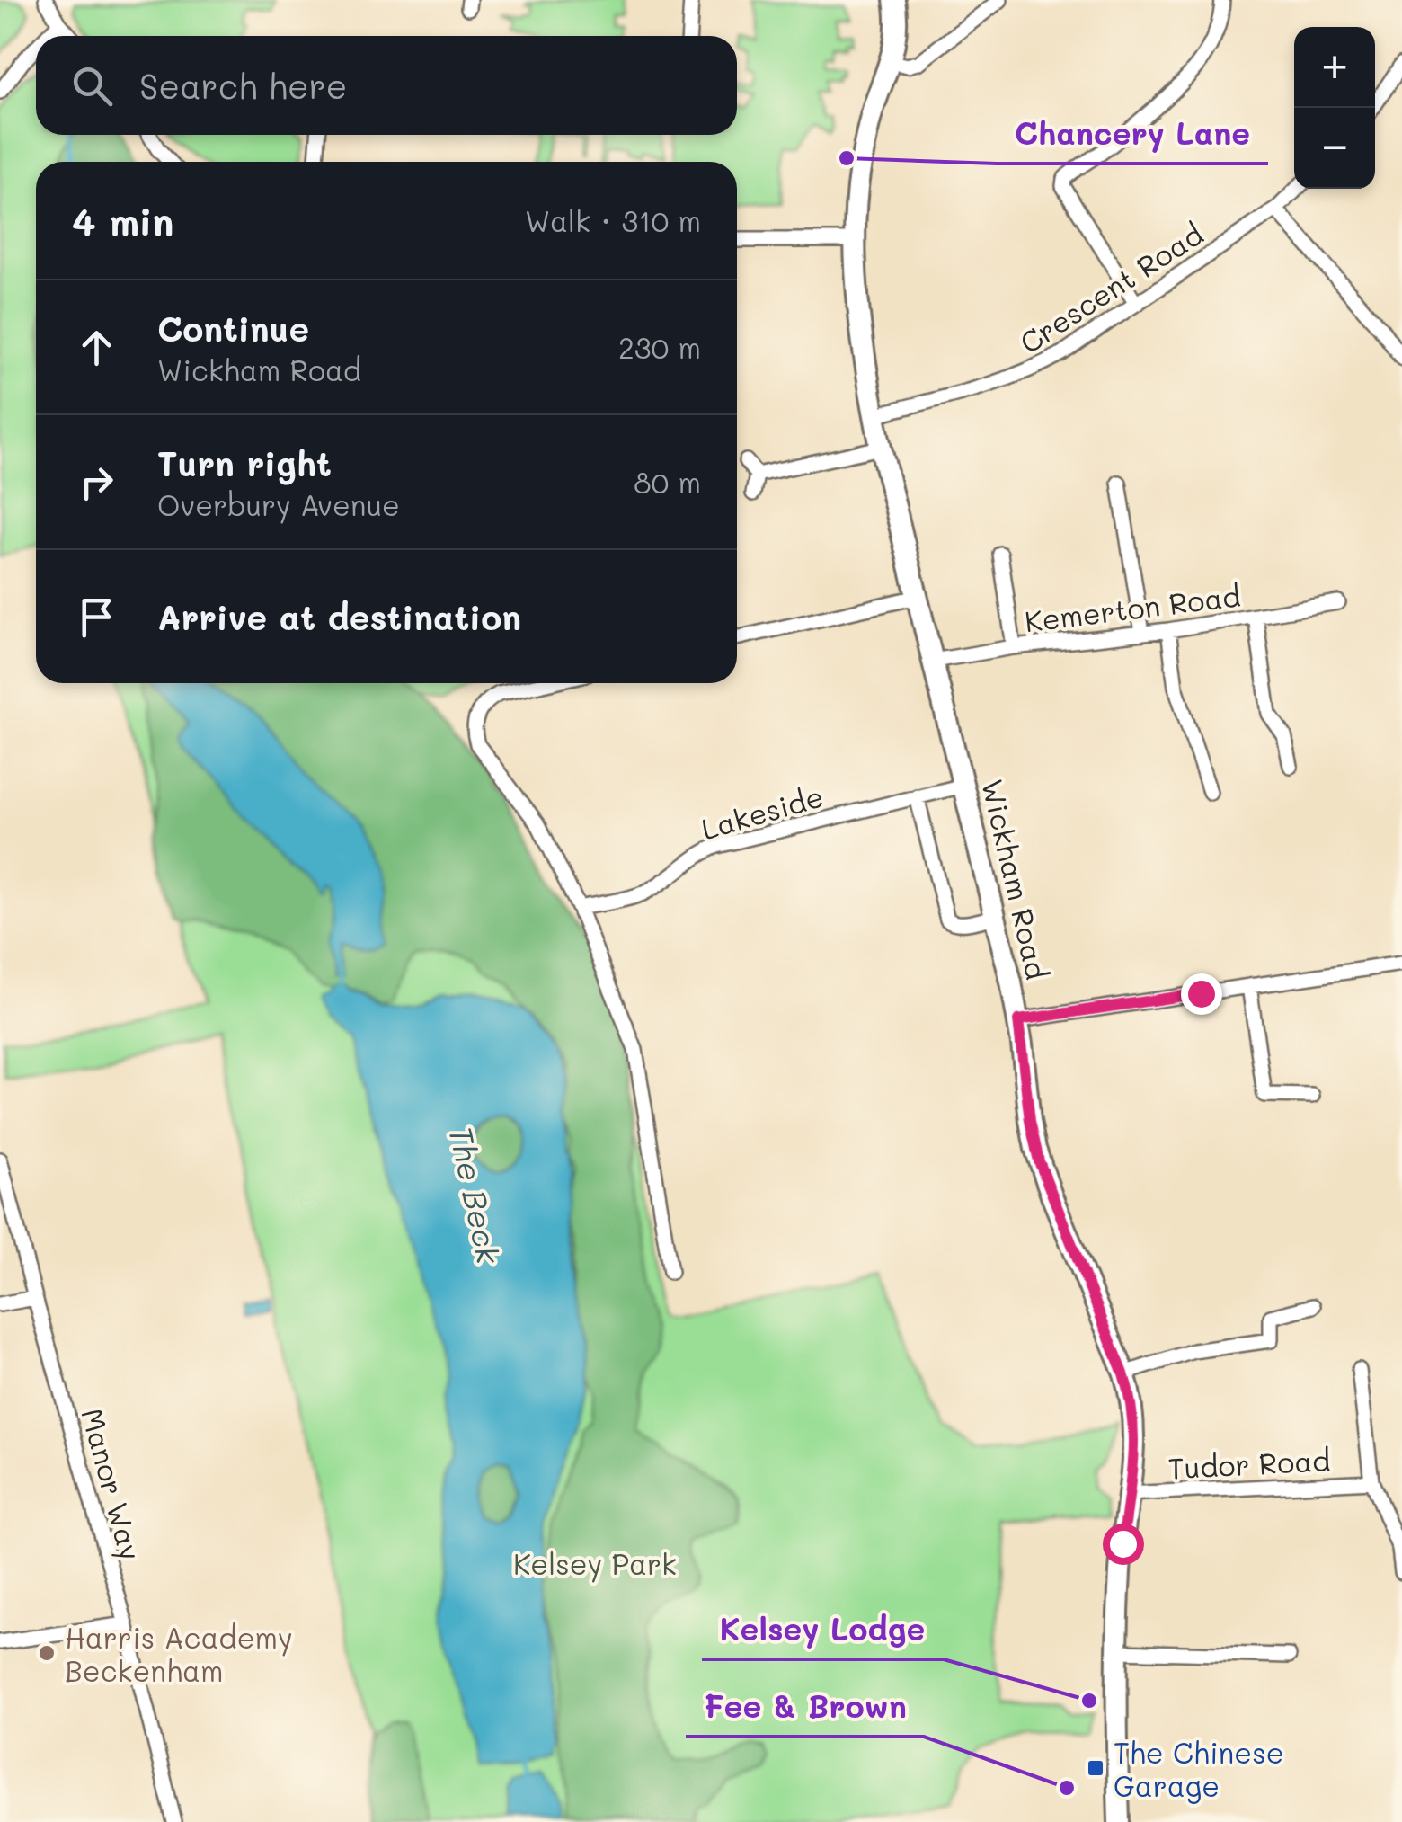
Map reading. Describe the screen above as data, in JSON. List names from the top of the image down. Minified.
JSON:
{"streets":{"main road":["Wickham Road"],"street":["Crescent Road","Kemerton Road","Lakeside","Tudor Road","Manor Way"]},"crossings":[["Crescent Road","Wickham Road"],["Kemerton Road","Wickham Road"],["Lakeside","Wickham Road"],["Wickham Road","Tudor Road"]],"water":["The Beck"],"parks":["Kelsey Park"],"places":{"other":["Chancery Lane","Harris Academy Beckenham","Kelsey Lodge","Fee & Brown"],"transit":["The Chinese Garage"]},"page":{"map_buttons":["+","−"],"search":"Search here","heading":["4 min","Walk · 310 m"],"list":[["Continue","Wickham Road","230 m"],["Turn right","Overbury Avenue","80 m"],"Arrive at destination"]}}
